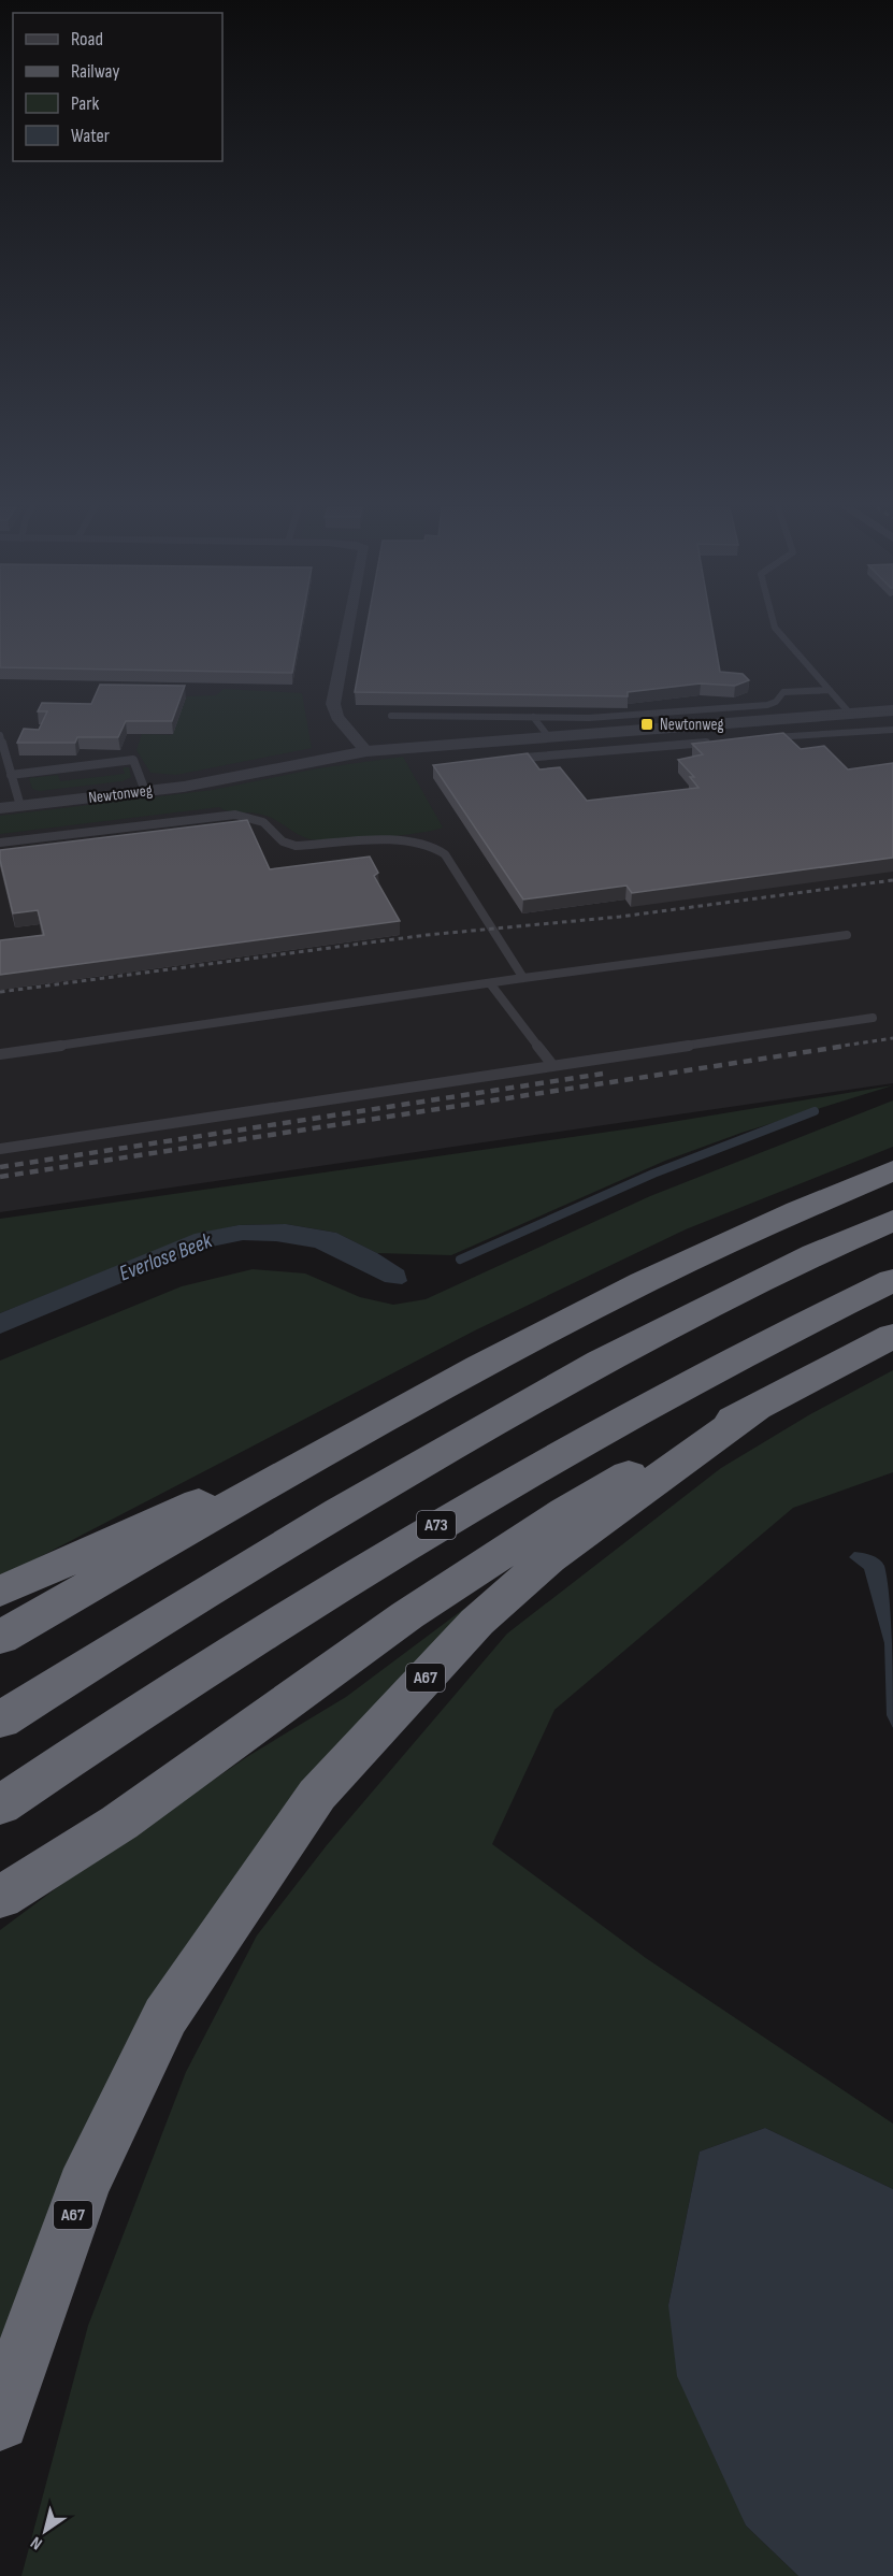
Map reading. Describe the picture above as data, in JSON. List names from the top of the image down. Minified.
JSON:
{"streets":{"highway":["A73","A67"],"street":["Newtonweg"]},"water":["Everlose Beek"],"places":{"transit":["Newtonweg"]},"legend":["Road","Railway","Park","Water"],"north":"bottom left"}
